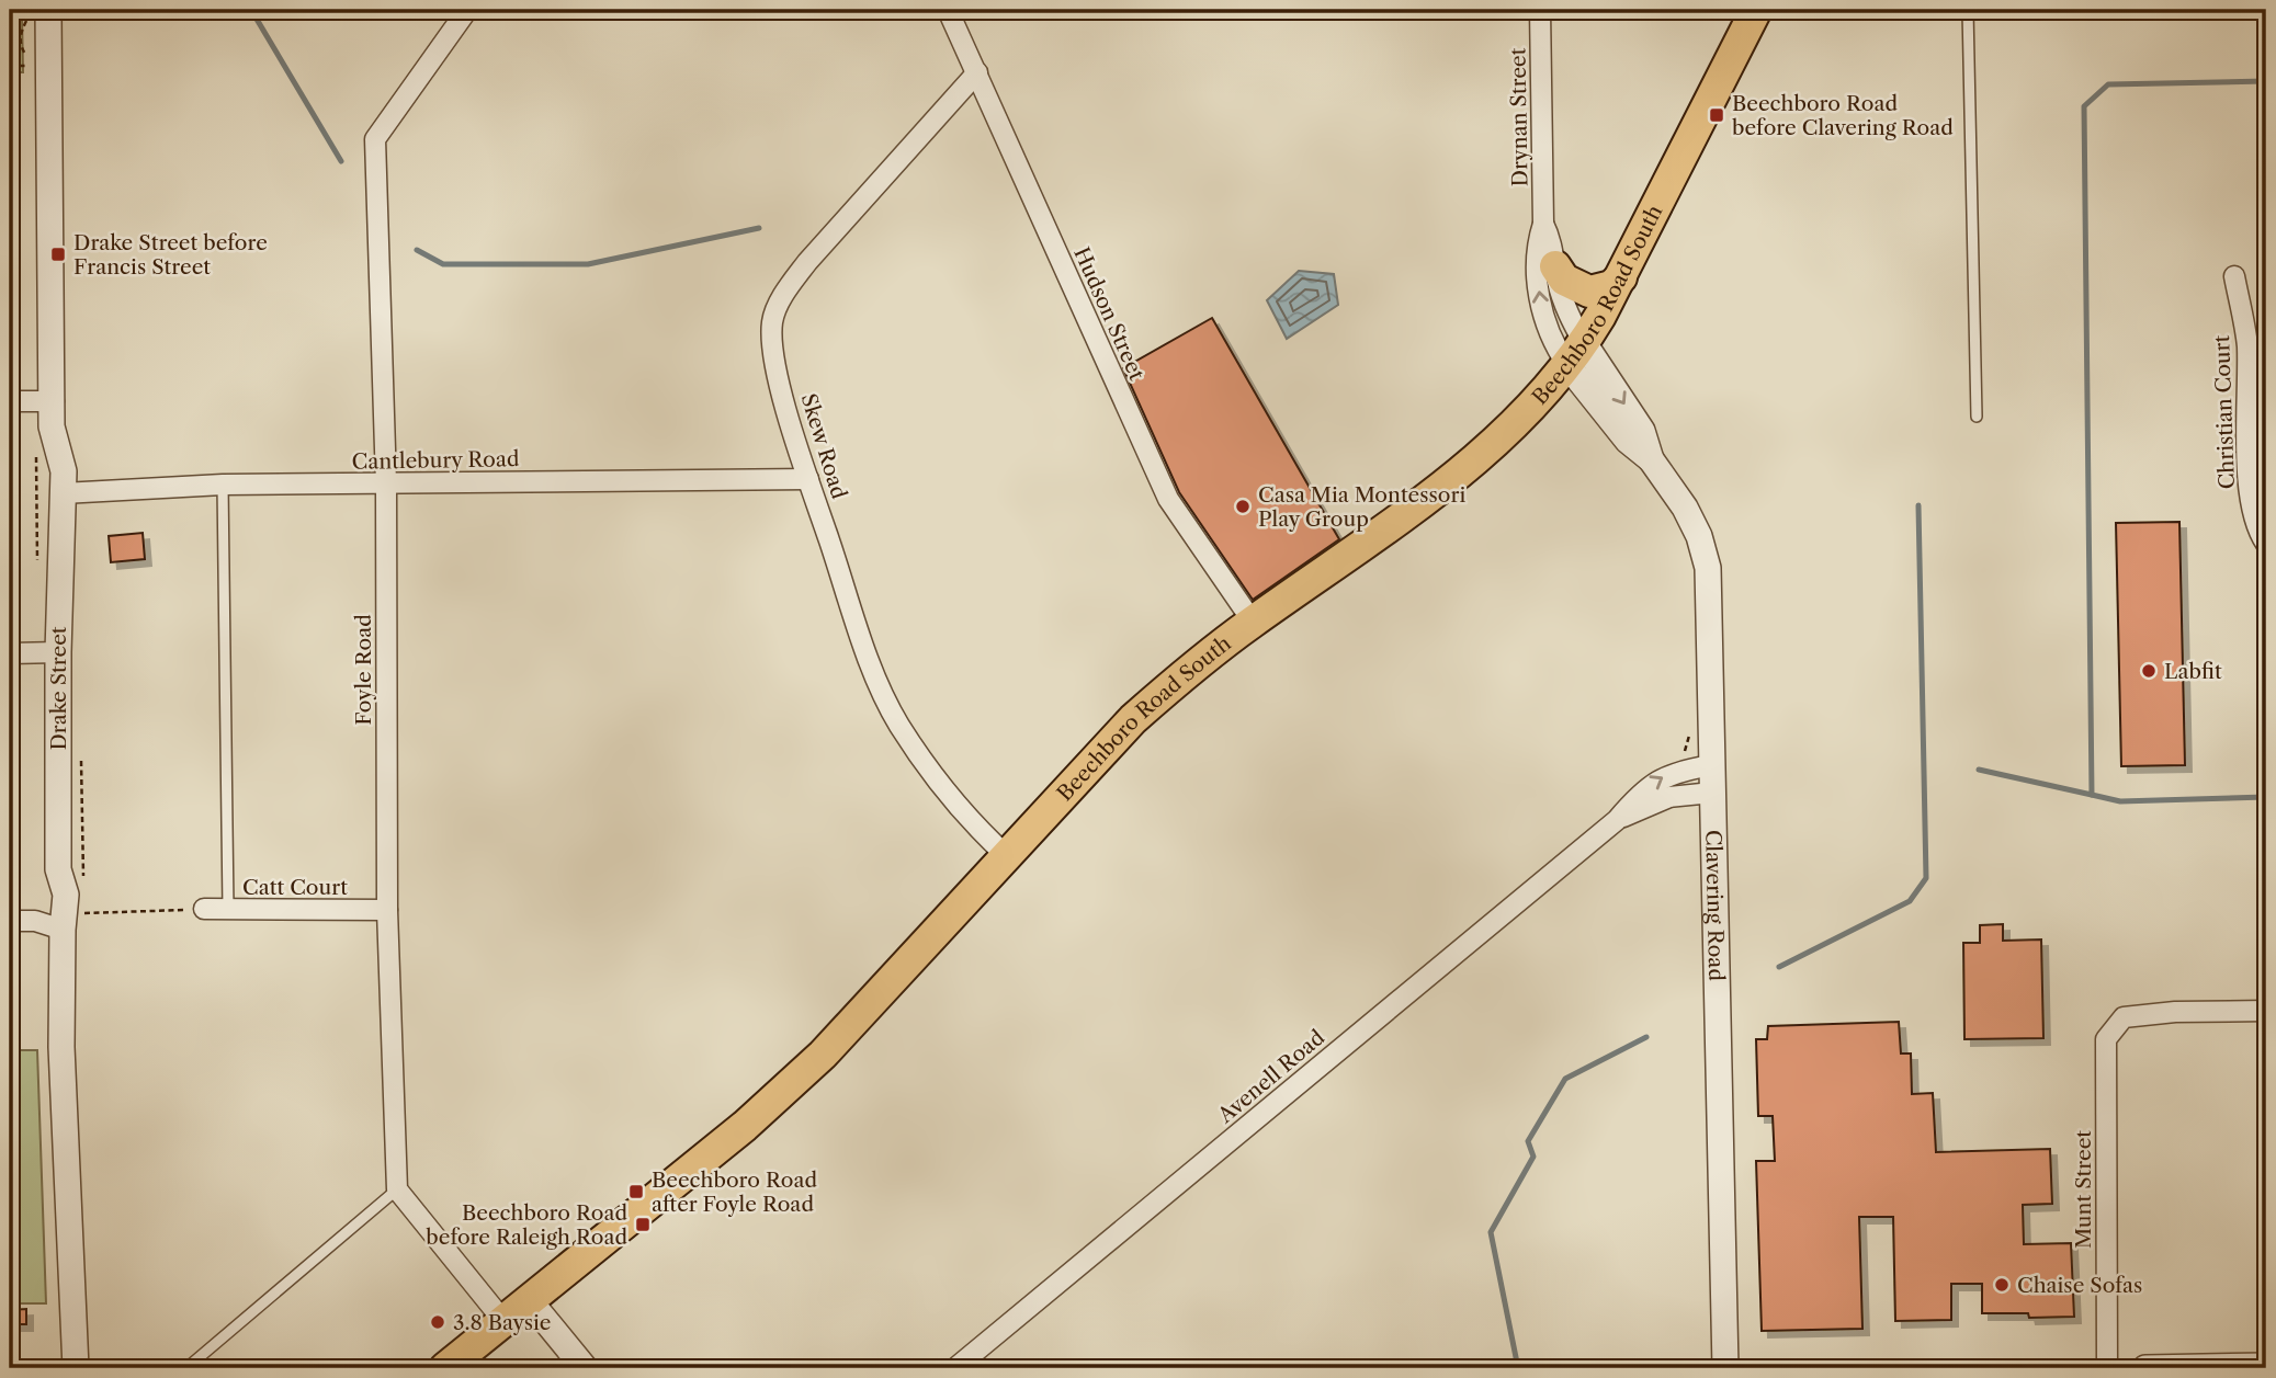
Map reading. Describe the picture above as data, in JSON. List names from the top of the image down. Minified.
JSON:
{"streets":{"main road":["Beechboro Road South"],"street":["Drynan Street","Hudson Street","Christian Court","Skew Road","Cantlebury Road","Foyle Road","Drake Street","Catt Court","Clavering Road","Avenell Road","Munt Street"]},"crossings":[["Drynan Street","Beechboro Road South"],["Drynan Street","Clavering Road"],["Beechboro Road South","Hudson Street"],["Beechboro Road South","Skew Road"],["Beechboro Road South","Clavering Road"],["Hudson Street","Skew Road"],["Skew Road","Cantlebury Road"],["Cantlebury Road","Foyle Road"],["Cantlebury Road","Drake Street"],["Foyle Road","Catt Court"],["Clavering Road","Avenell Road"]],"places":{"transit":["Beechboro Road before Clavering Road","Drake Street before Francis Street","Beechboro Road after Foyle Road","Beechboro Road before Raleigh Road"],"other":["Casa Mia Montessori Play Group","Labfit","Chaise Sofas","3.8 Baysie"]}}
